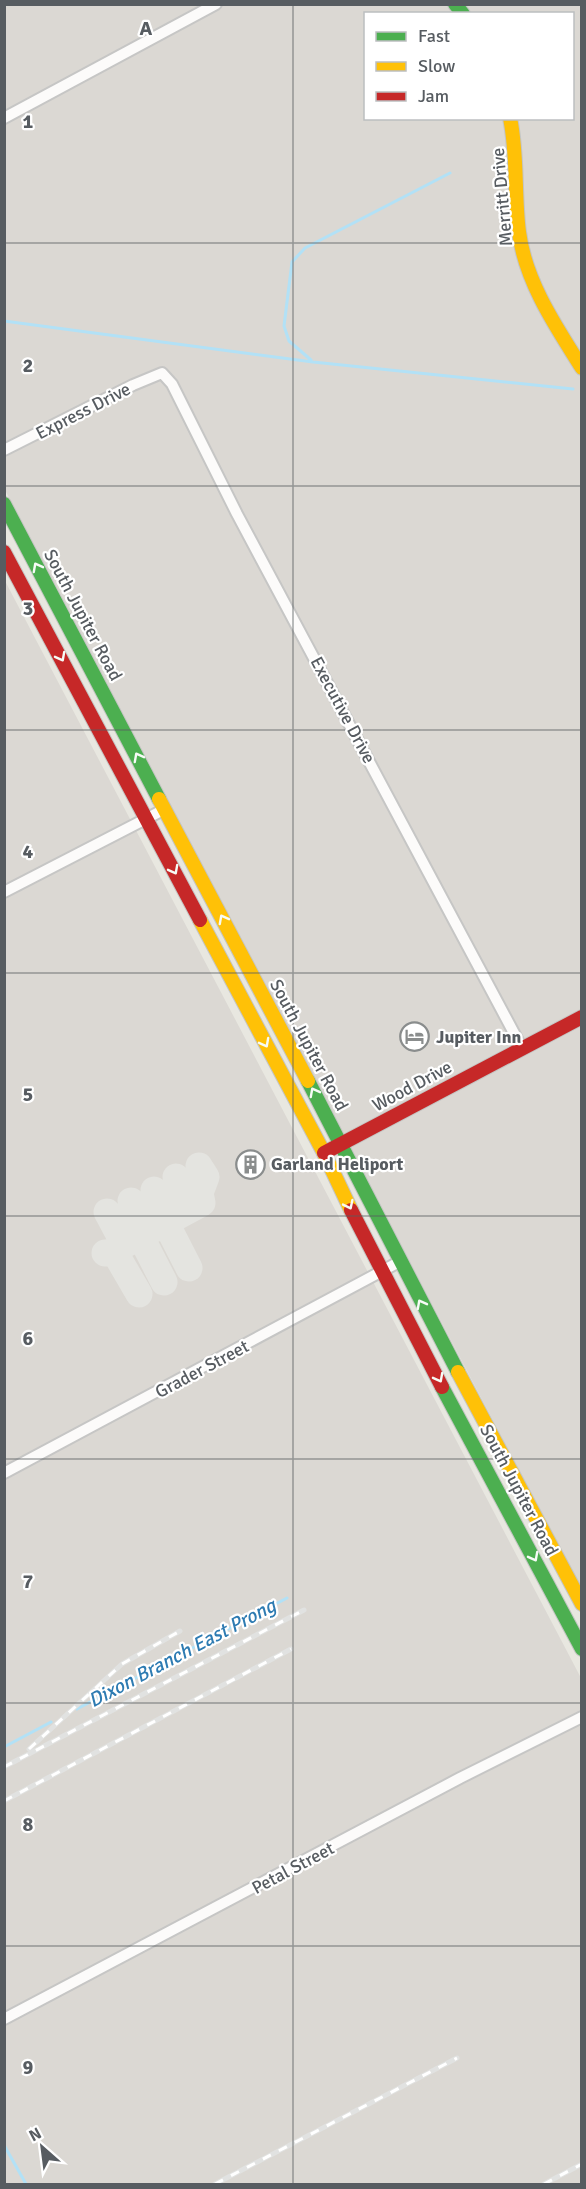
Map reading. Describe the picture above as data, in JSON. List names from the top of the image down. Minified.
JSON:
{"streets":{"main road":["Merritt Drive","South Jupiter Road","Wood Drive"],"street":["Express Drive","Executive Drive","Grader Street","Petal Street"]},"crossings":[["Express Drive","Executive Drive"],["South Jupiter Road","Wood Drive"],["South Jupiter Road","Grader Street"],["Executive Drive","Wood Drive"]],"water":["Dixon Branch East Prong"],"places":{"hotel":["Jupiter Inn"],"building":["Garland Heliport"]},"legend":["Fast","Slow","Jam"],"north":"top left","grid":{"columns":["A"],"rows":["1","2","3","4","5","6","7","8","9"]}}
